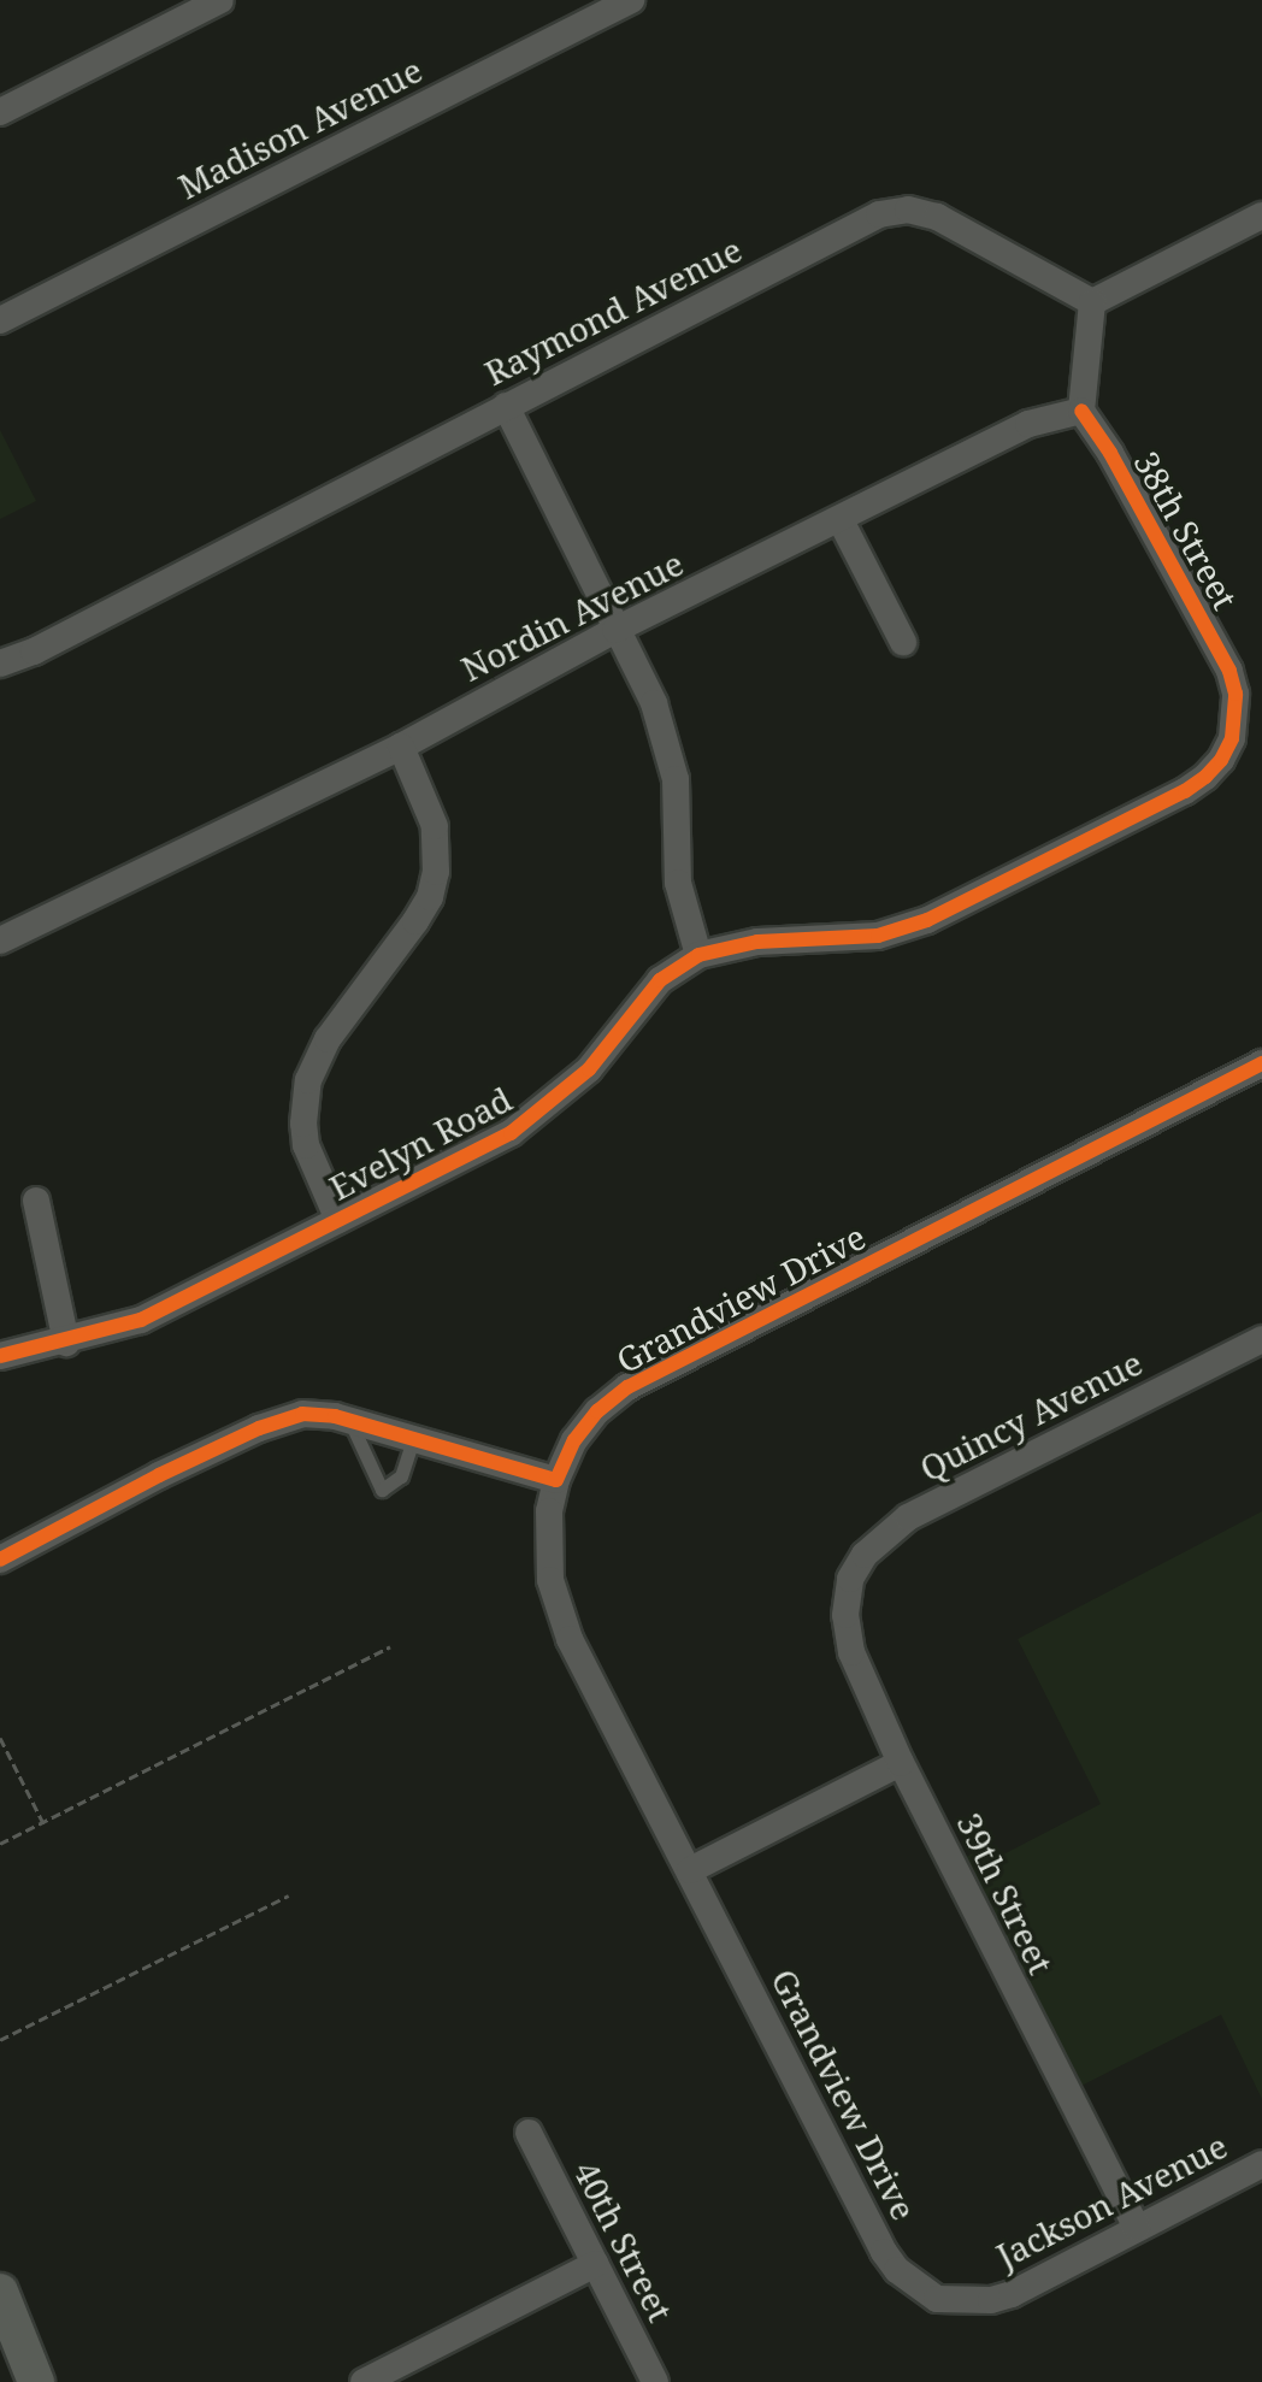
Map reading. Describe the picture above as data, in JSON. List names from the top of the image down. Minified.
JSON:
{"streets":{"street":["Madison Avenue","Raymond Avenue","38th Street","Nordin Avenue","Evelyn Road","Grandview Drive","Quincy Avenue","39th Street","Jackson Avenue","40th Street"]},"crossings":[["38th Street","Nordin Avenue"],["38th Street","Evelyn Road"],["Grandview Drive","Jackson Avenue"],["Quincy Avenue","39th Street"],["39th Street","Jackson Avenue"]]}
